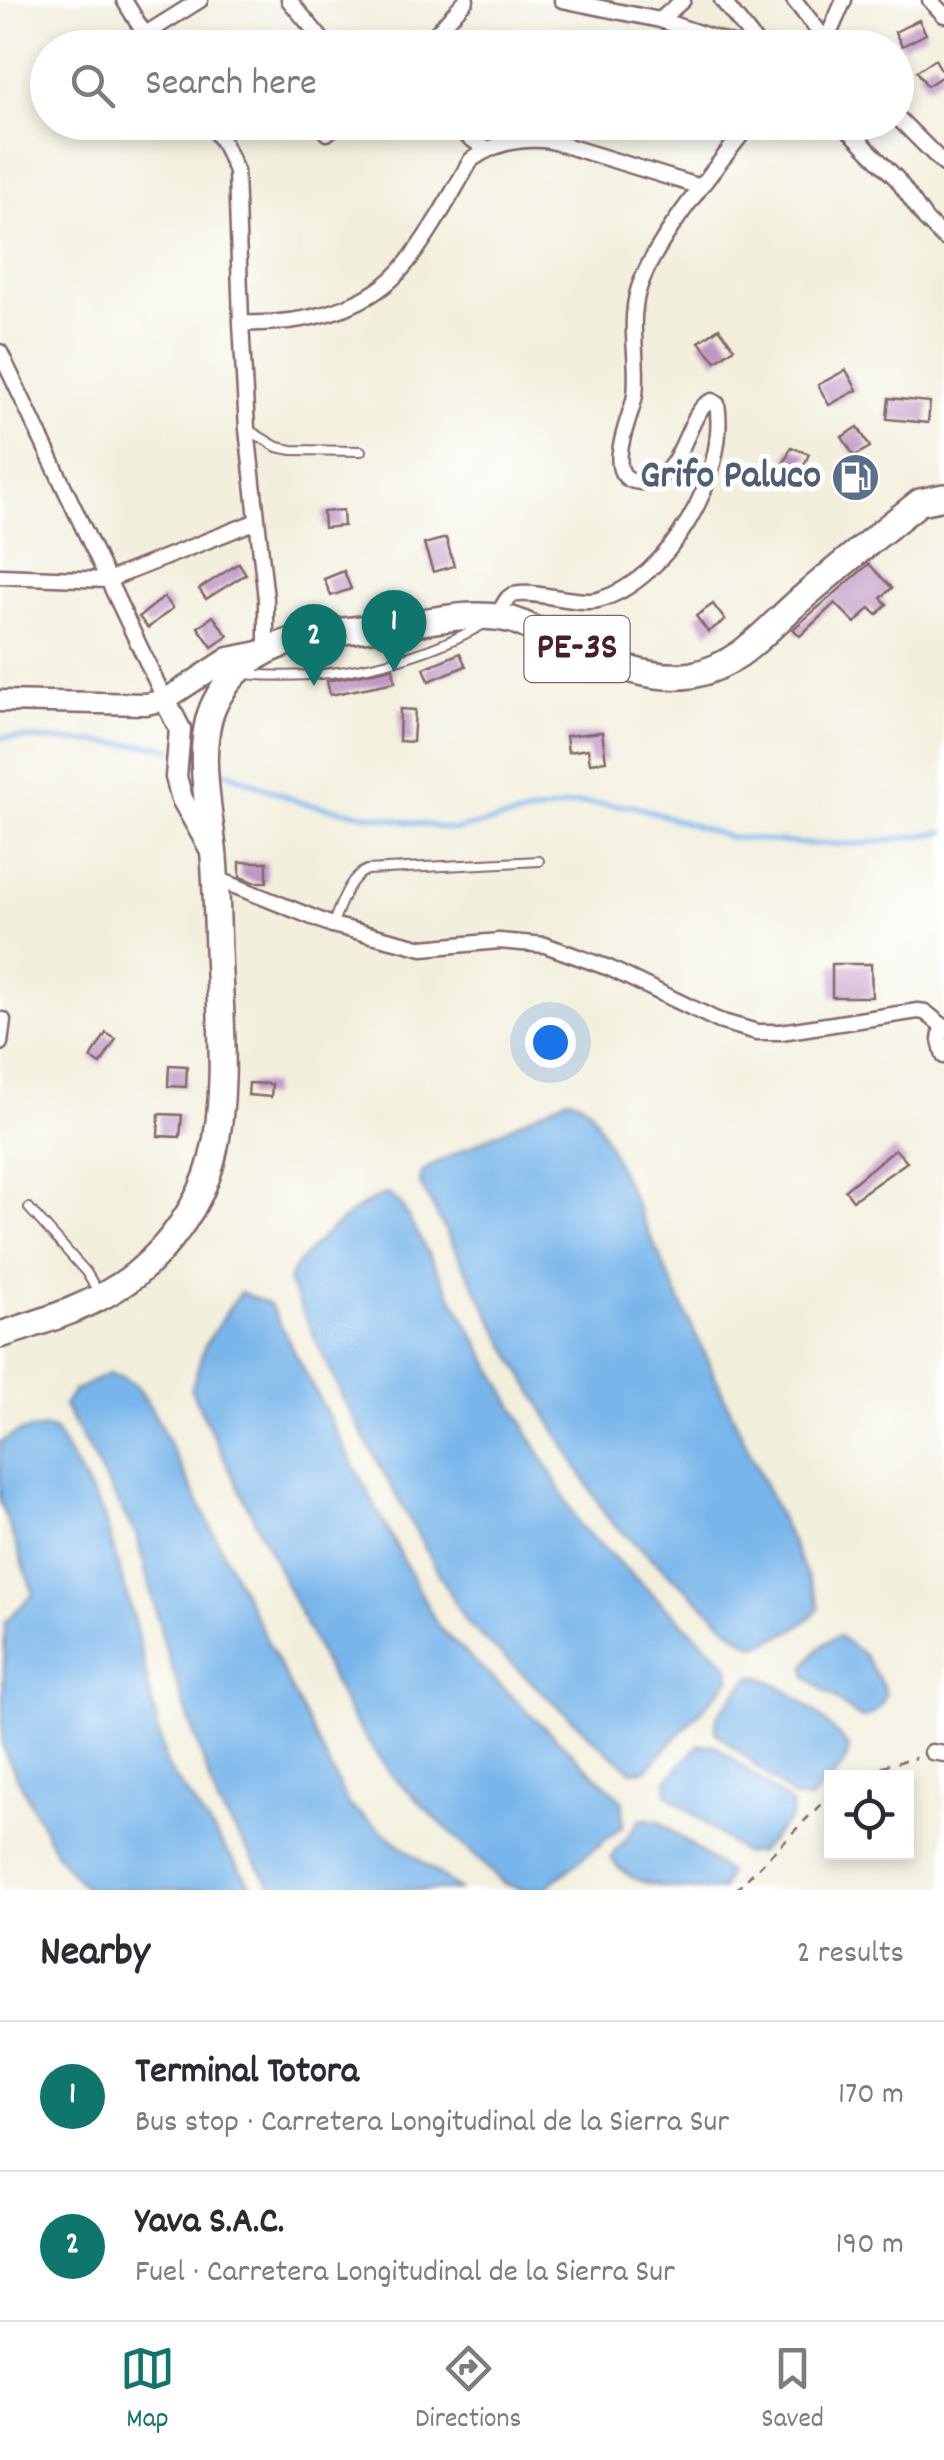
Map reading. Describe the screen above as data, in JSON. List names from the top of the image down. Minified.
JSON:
{"streets":{"highway":["PE-3S"]},"places":{"fuel station":["Grifo Paluco"]},"page":{"search":"Search here","pins":["1","2"],"heading":["Nearby","2 results"],"list":[{"mark":"1","name":"Terminal Totora","note":"Bus stop · Carretera Longitudinal de la Sierra Sur","value":"170 m"},{"mark":"2","name":"Yava S.A.C.","note":"Fuel · Carretera Longitudinal de la Sierra Sur","value":"190 m"}],"nav":["Map","Directions","Saved"]}}
